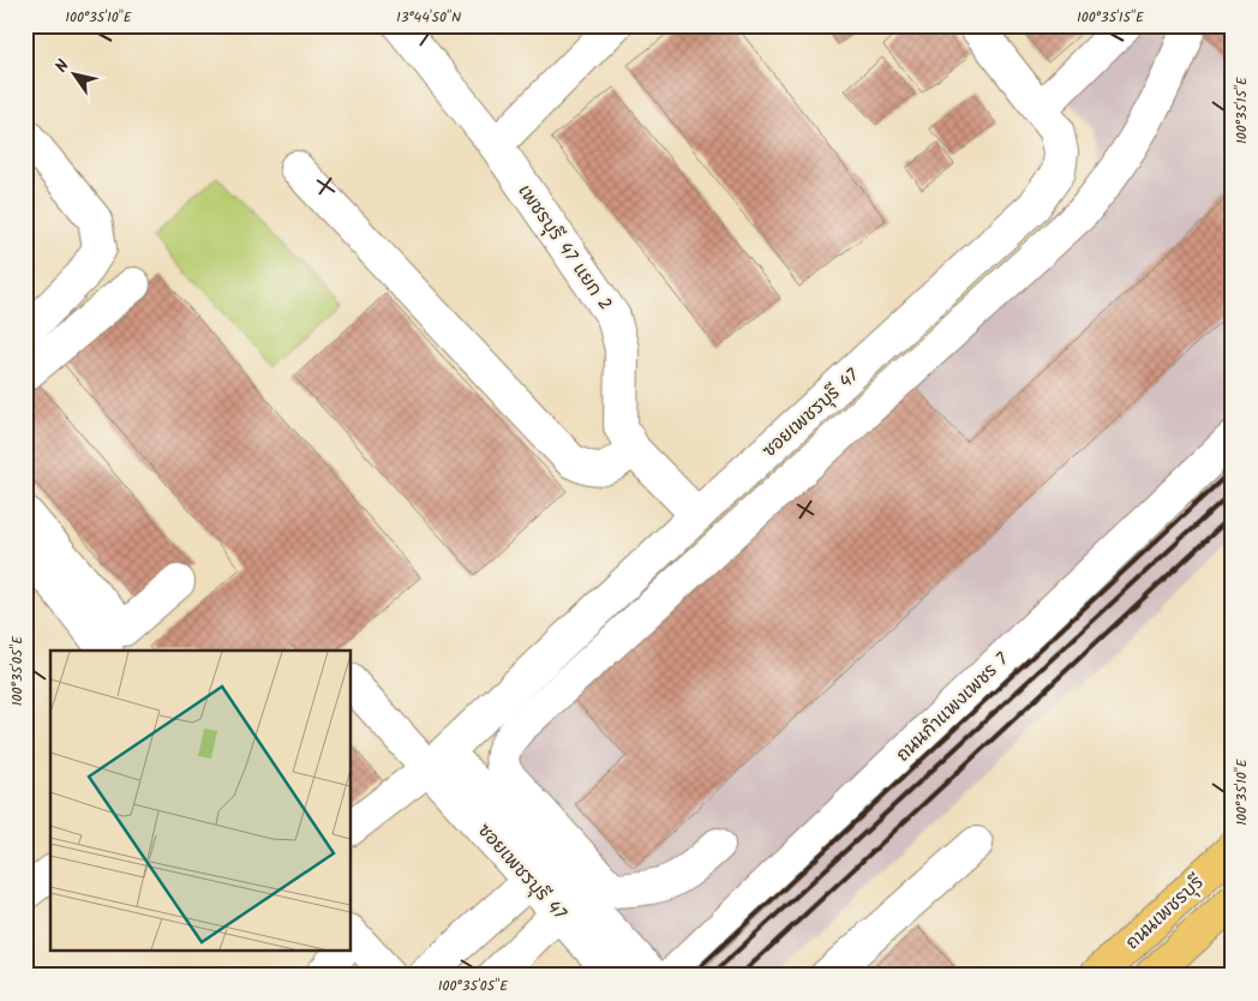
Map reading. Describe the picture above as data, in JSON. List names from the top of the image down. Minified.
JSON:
{"streets":{"main road":["ถนนเพชรบุรี"],"street":["เพชรบุุรี 47 แยก 2","ซอยเพชรบุรี 47","ถนนกำแพงเพชร 7"]},"crossings":[["เพชรบุุรี 47 แยก 2","ซอยเพชรบุรี 47"]],"north":"top left","coordinates":["100°35'10\"E","13°44'50\"N","100°35'15\"E","100°35'05\"E"]}
